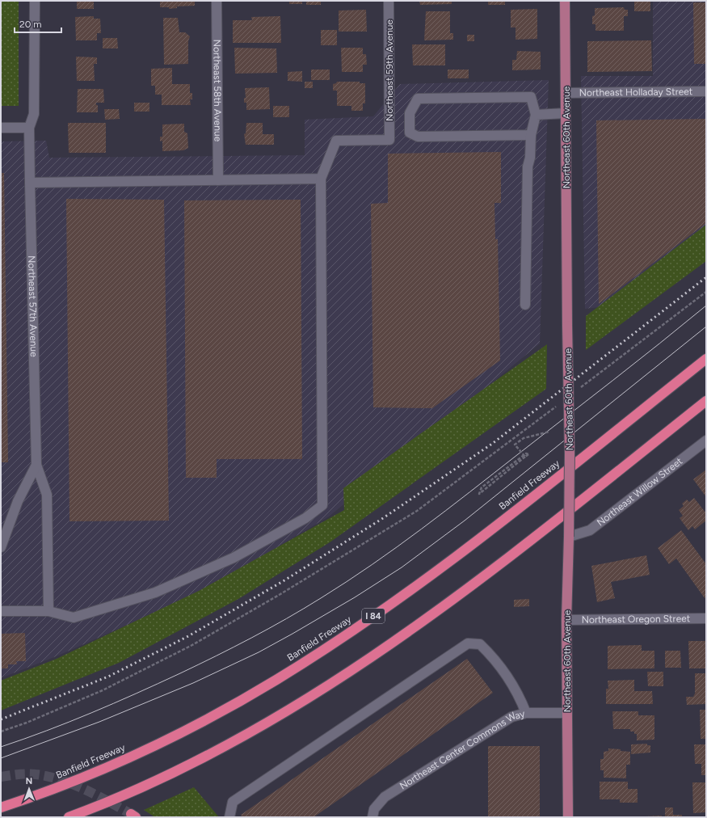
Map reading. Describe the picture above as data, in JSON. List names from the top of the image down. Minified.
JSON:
{"streets":{"highway":["Banfield Freeway","I 84"],"main road":["Northeast 60th Avenue"],"street":["Northeast 59th Avenue","Northeast 58th Avenue","Northeast Holladay Street","Northeast 57th Avenue","Northeast Willow Street","Northeast Oregon Street","Northeast Center Commons Way"]},"crossings":[["Northeast Holladay Street","Northeast 60th Avenue"],["Northeast 60th Avenue","Northeast Willow Street"],["Northeast 60th Avenue","Northeast Oregon Street"],["Northeast 60th Avenue","Northeast Center Commons Way"]],"scale_bar":"20 m","north":"top"}
